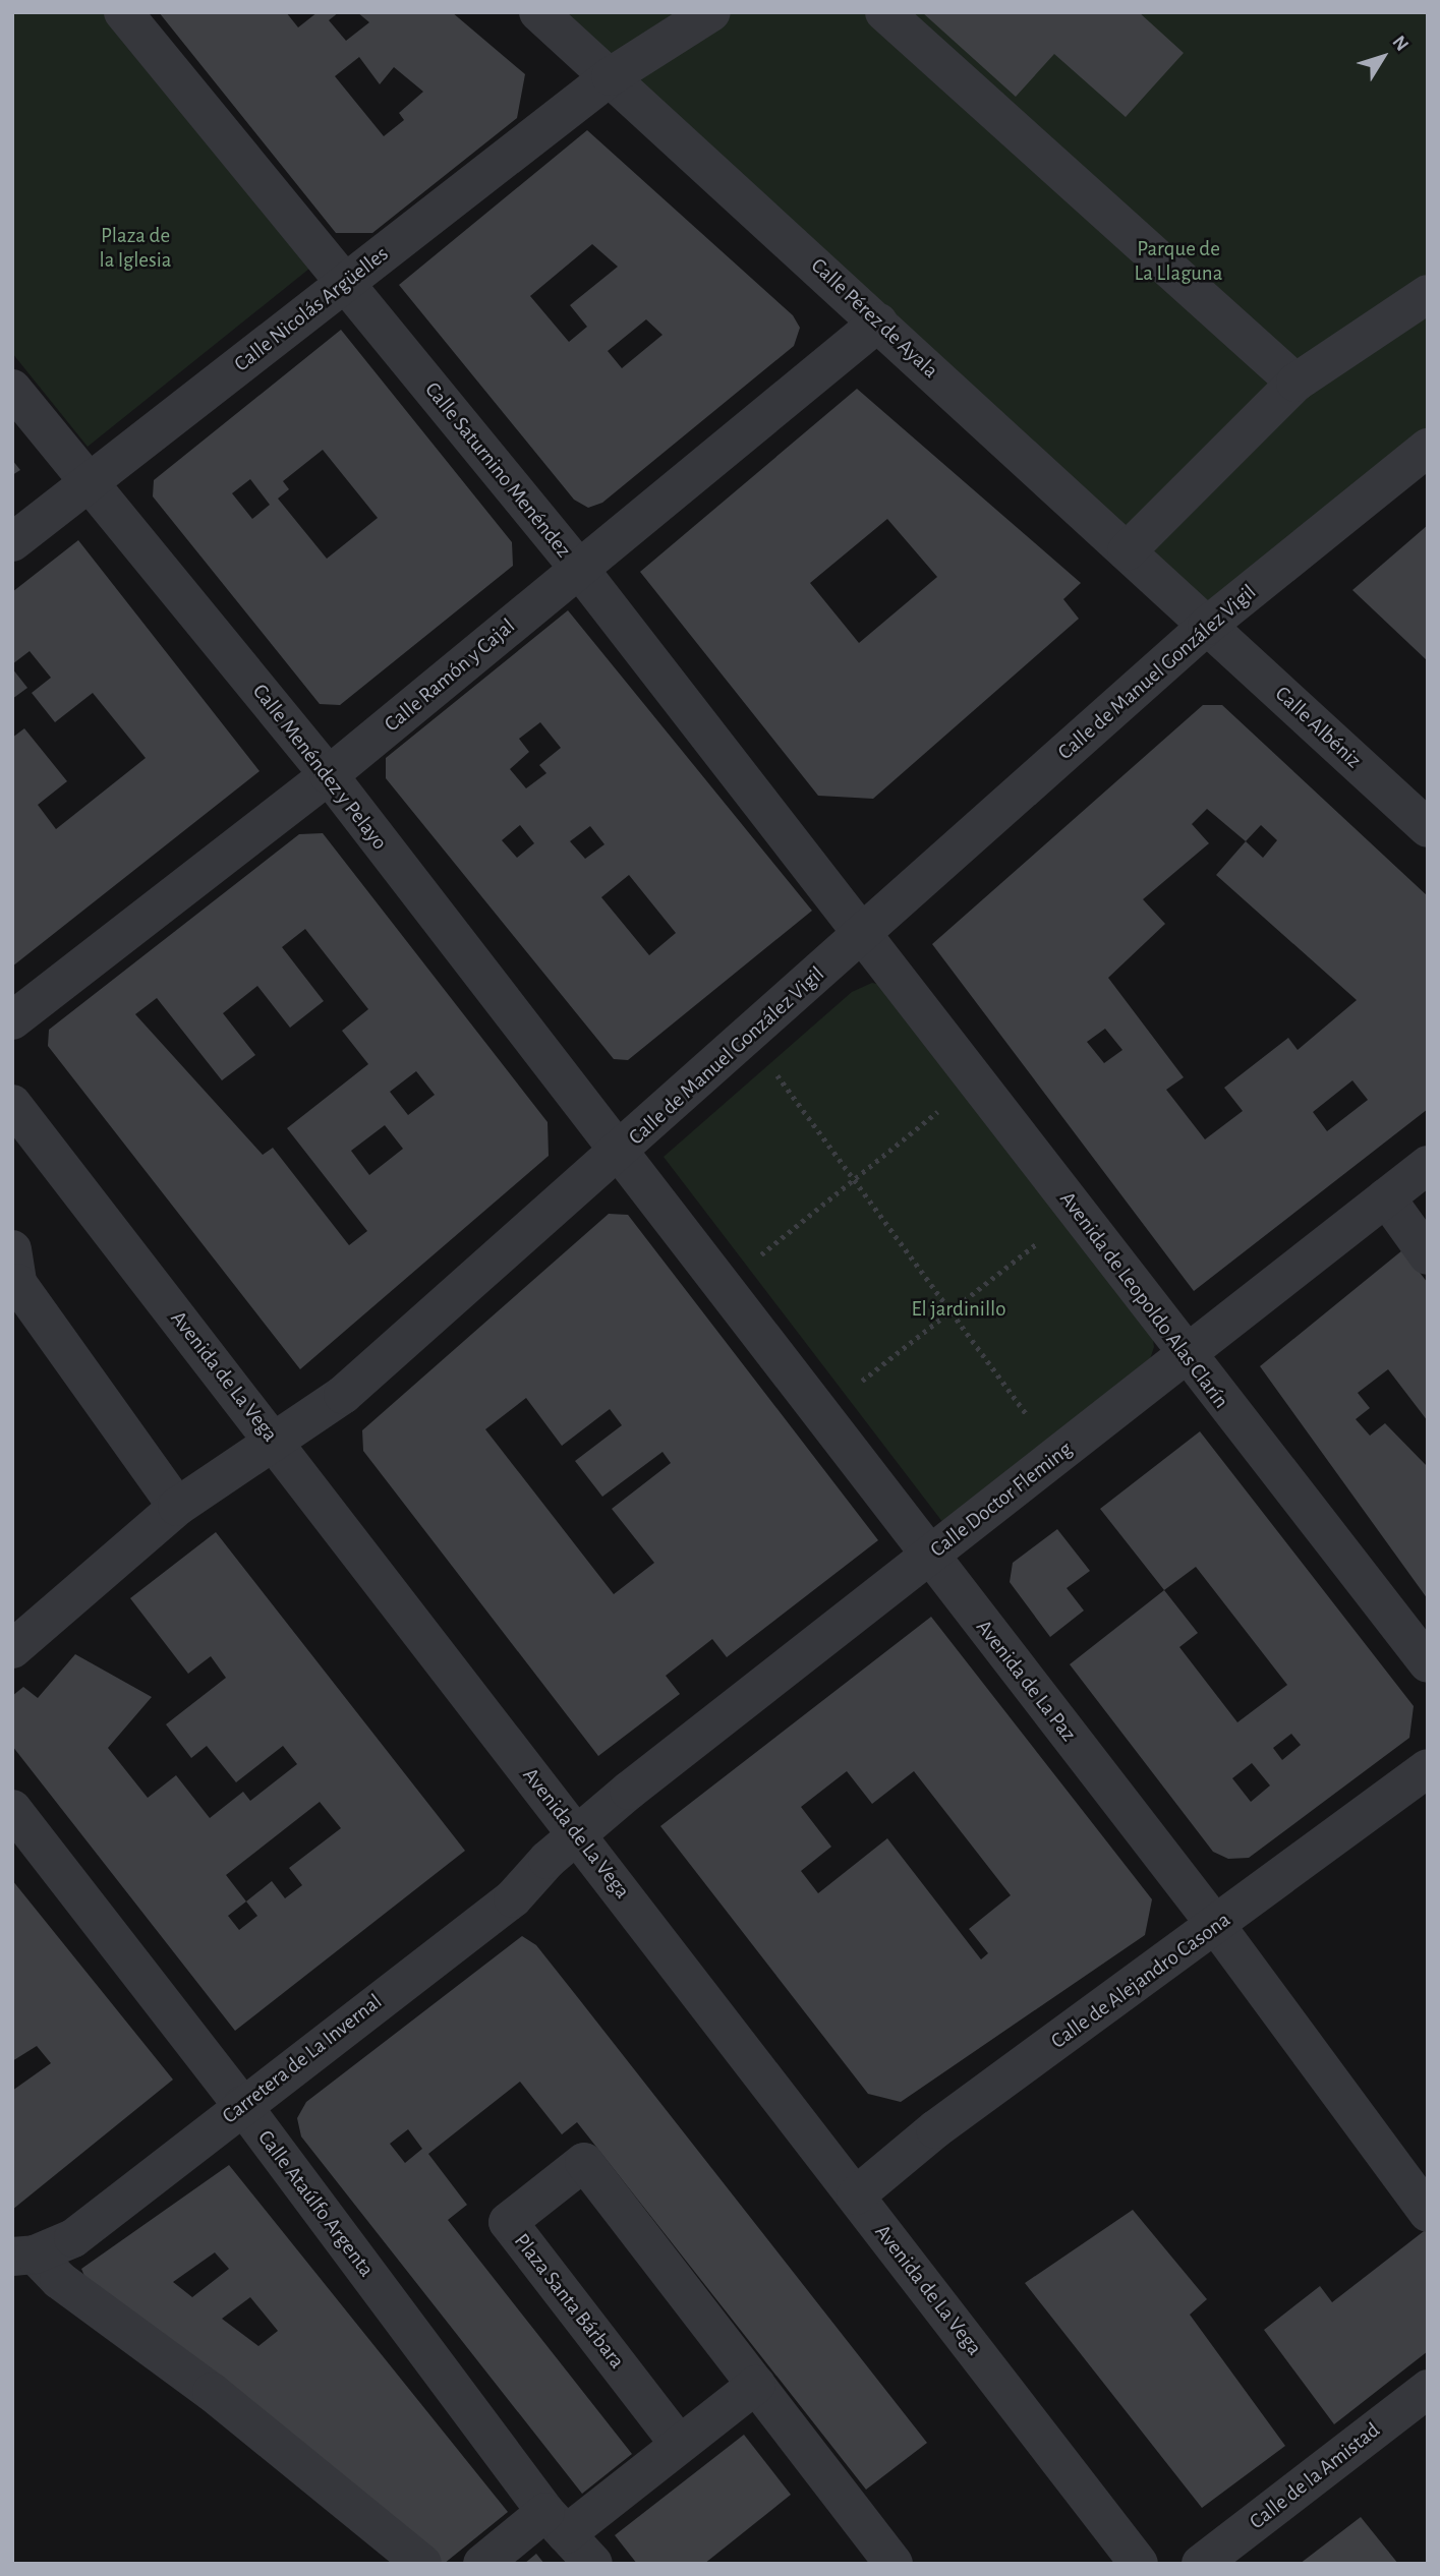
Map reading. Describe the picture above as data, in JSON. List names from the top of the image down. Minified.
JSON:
{"streets":{"street":["Calle Nicolás Argüelles","Calle Pérez de Ayala","Calle Saturnino Menéndez","Calle de Manuel González Vigil","Calle Ramón y Cajal","Calle Albéniz","Calle Menéndez y Pelayo","Avenida de Leopoldo Alas Clarín","Avenida de La Vega","Calle Doctor Fleming","Avenida de La Paz","Calle de Alejandro Casona","Carretera de La Invernal","Calle Ataúlfo Argenta","Plaza Santa Bárbara","Calle de la Amistad"]},"crossings":[["Calle Nicolás Argüelles","Calle Pérez de Ayala"],["Calle Nicolás Argüelles","Calle Saturnino Menéndez"],["Calle Nicolás Argüelles","Calle Menéndez y Pelayo"],["Calle Pérez de Ayala","Calle de Manuel González Vigil"],["Calle Pérez de Ayala","Calle Ramón y Cajal"],["Calle Pérez de Ayala","Calle Albéniz"],["Calle Saturnino Menéndez","Calle de Manuel González Vigil"],["Calle Saturnino Menéndez","Calle Ramón y Cajal"],["Calle Saturnino Menéndez","Avenida de Leopoldo Alas Clarín"],["Calle de Manuel González Vigil","Calle Albéniz"],["Calle de Manuel González Vigil","Calle Menéndez y Pelayo"],["Calle de Manuel González Vigil","Avenida de Leopoldo Alas Clarín"],["Calle de Manuel González Vigil","Avenida de La Vega"],["Calle de Manuel González Vigil","Avenida de La Paz"],["Calle Ramón y Cajal","Calle Menéndez y Pelayo"],["Calle Menéndez y Pelayo","Avenida de La Paz"],["Avenida de Leopoldo Alas Clarín","Calle Doctor Fleming"],["Avenida de La Vega","Calle Doctor Fleming"],["Avenida de La Vega","Calle de Alejandro Casona"],["Avenida de La Vega","Carretera de La Invernal"],["Calle Doctor Fleming","Avenida de La Paz"],["Calle Doctor Fleming","Carretera de La Invernal"],["Avenida de La Paz","Calle de Alejandro Casona"],["Carretera de La Invernal","Calle Ataúlfo Argenta"]],"parks":["Plaza de la Iglesia","Parque de La Llaguna","El jardinillo"],"north":"top right"}
